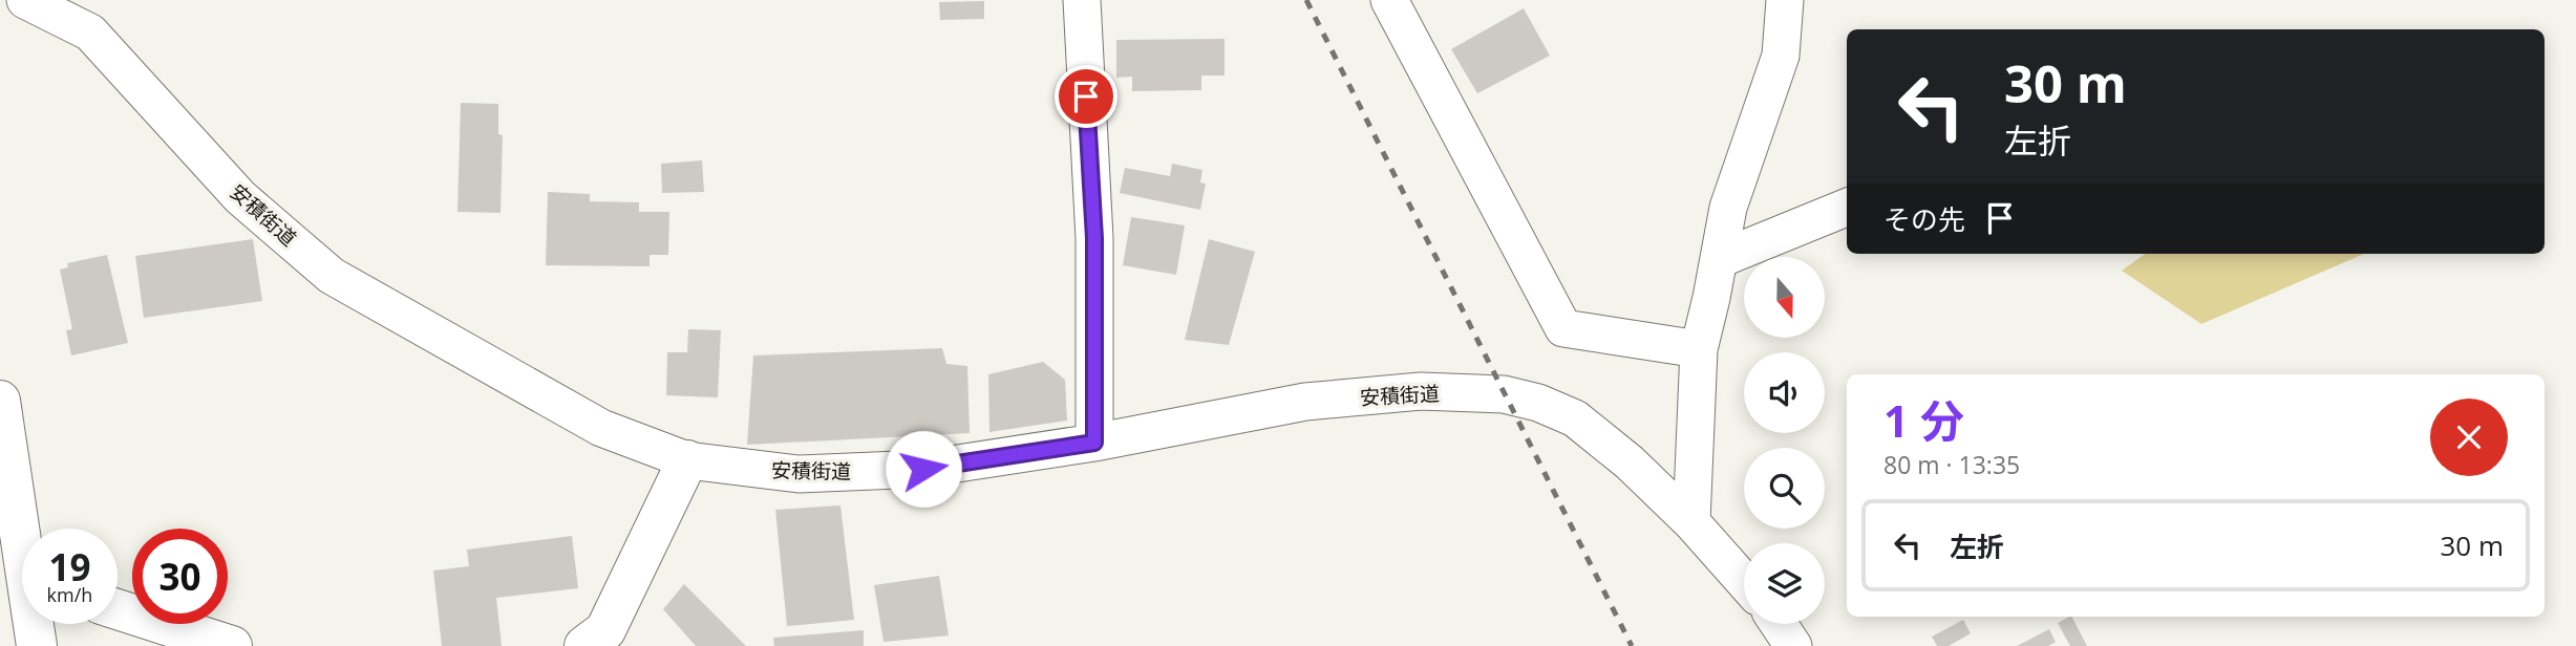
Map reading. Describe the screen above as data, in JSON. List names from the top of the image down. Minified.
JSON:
{"streets":{"street":["安積街道"]},"north":"bottom","page":{"turn":["30 m","左折"],"then":"その先","heading":["1 分","80 m · 13:35"],"list":[{"name":"左折","value":"30 m"}],"speed":"19 km/h","limit":"30"}}
